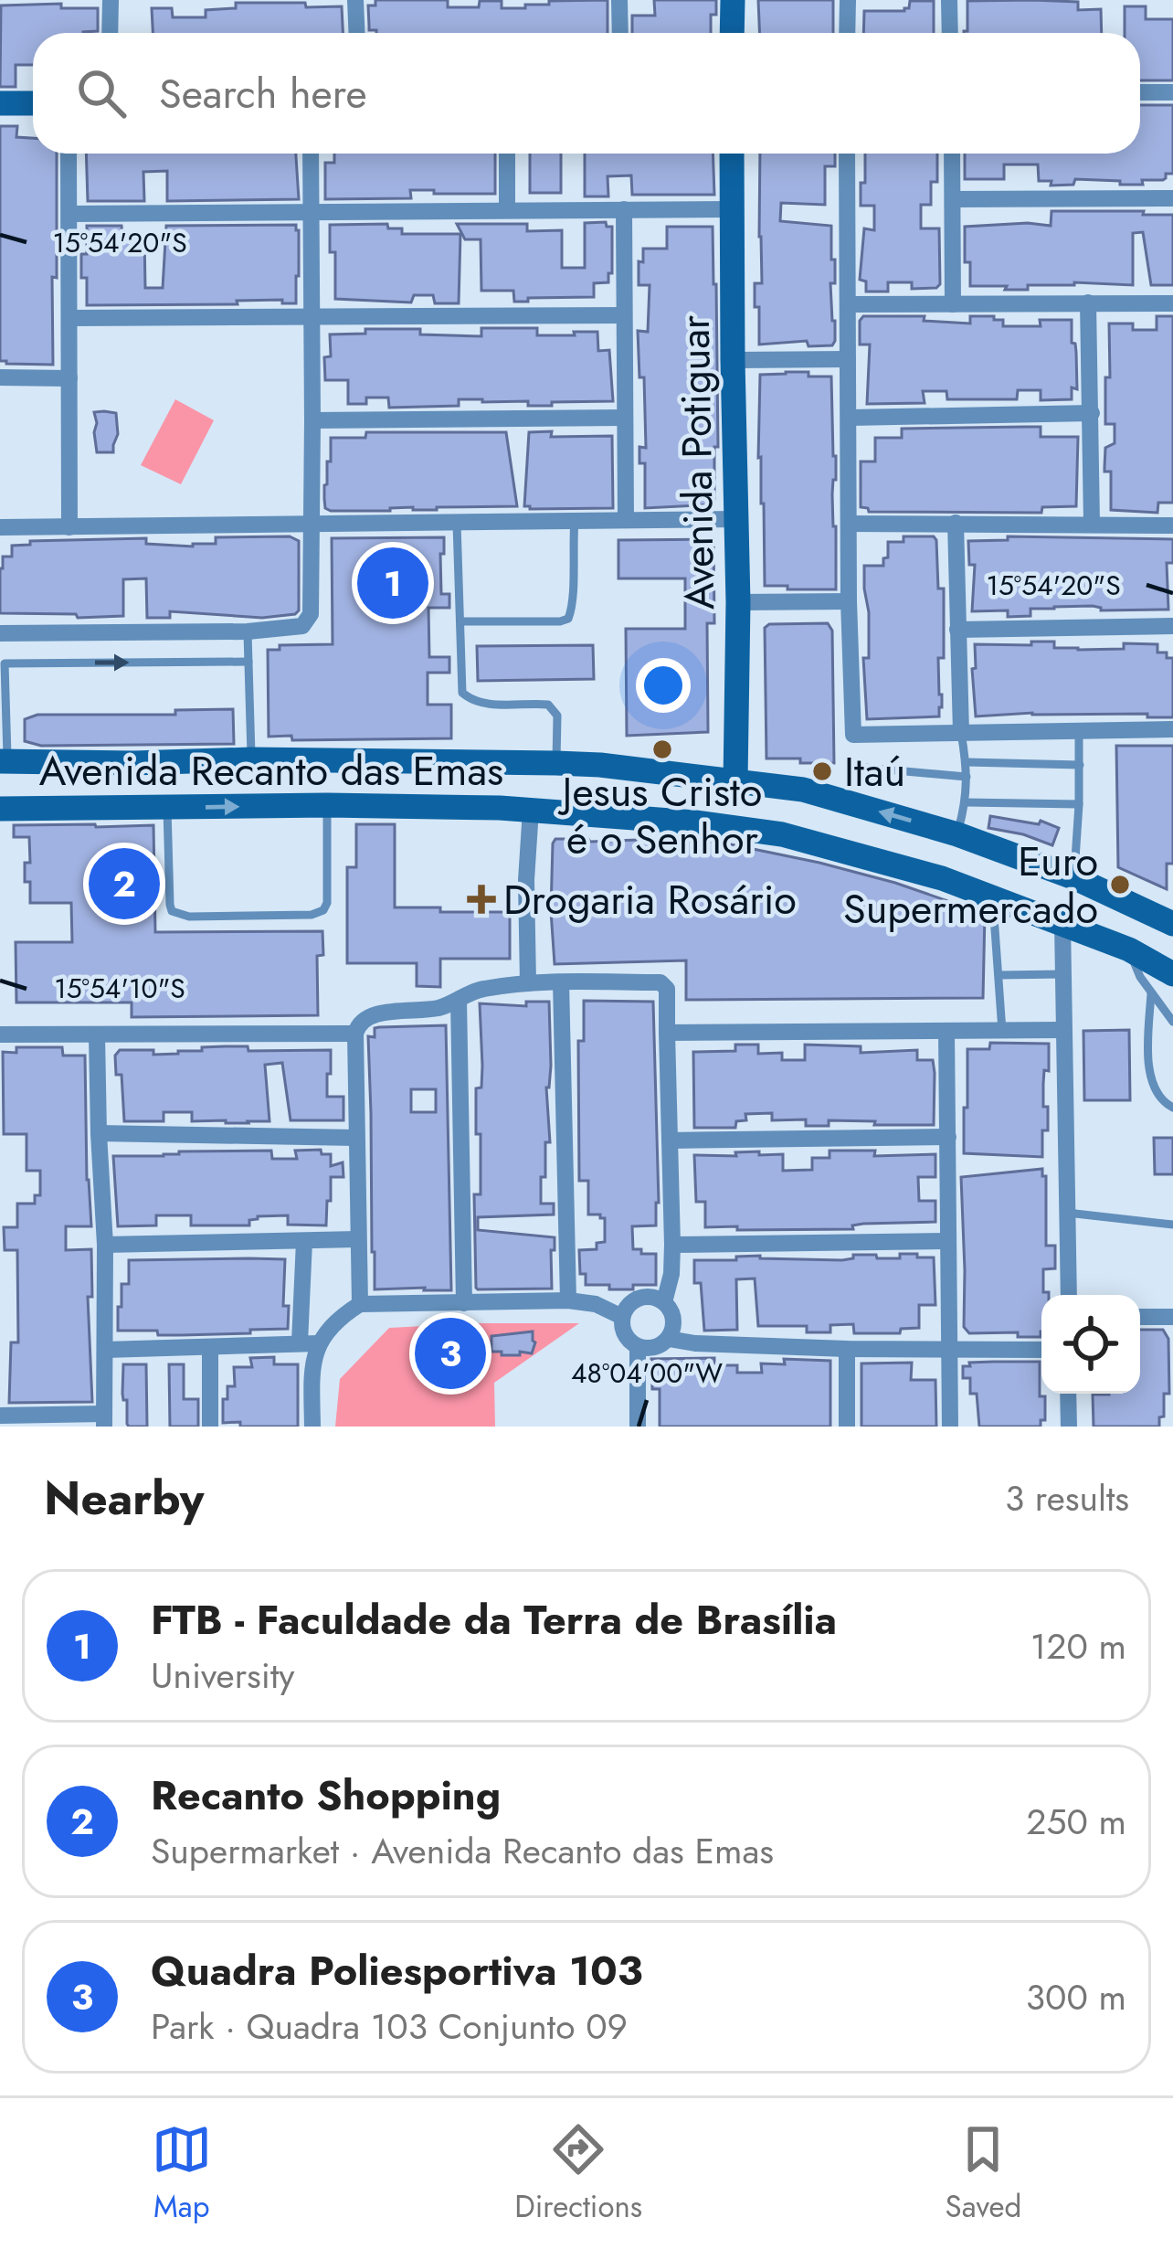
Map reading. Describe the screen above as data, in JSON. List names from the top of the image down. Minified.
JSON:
{"streets":{"main road":["Avenida Potiguar","Avenida Recanto das Emas"]},"crossings":[["Avenida Potiguar","Avenida Recanto das Emas"]],"places":{"other":["Jesus Cristo é o Senhor","Itaú","Euro Supermercado"],"health":["Drogaria Rosário"]},"page":{"search":"Search here","pins":["1","2","3"],"heading":["Nearby","3 results"],"list":[{"mark":"1","name":"FTB - Faculdade da Terra de Brasília","note":"University","value":"120 m"},{"mark":"2","name":"Recanto Shopping","note":"Supermarket · Avenida Recanto das Emas","value":"250 m"},{"mark":"3","name":"Quadra Poliesportiva 103","note":"Park · Quadra 103 Conjunto 09","value":"300 m"}],"nav":["Map","Directions","Saved"]},"coordinates":["15°54'20\"S","15°54'10\"S","48°04'00\"W"]}
